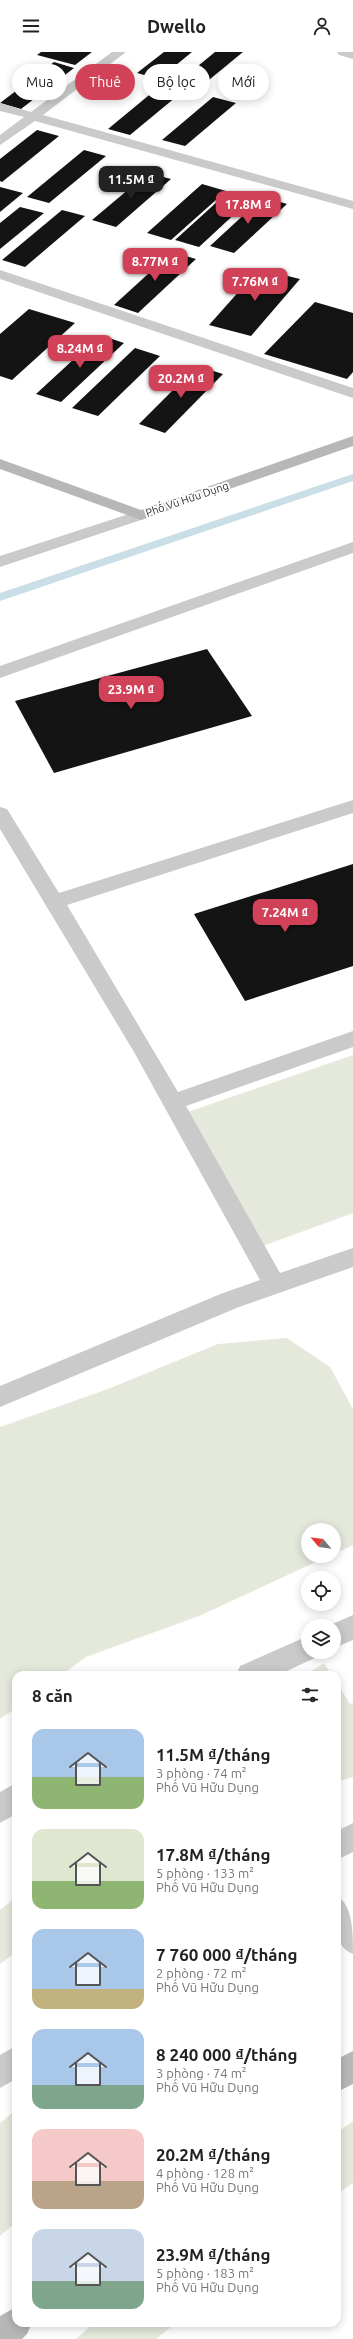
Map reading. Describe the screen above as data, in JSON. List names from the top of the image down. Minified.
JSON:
{"streets":{"street":["Phố Vũ Hữu Dụng"]},"north":"top left","page":{"header":"Dwello","chip":["Mua","Thuê","Bộ lọc","Mới"],"price":["11.5M ₫","17.8M ₫","8.77M ₫","7.76M ₫","8.24M ₫","20.2M ₫","23.9M ₫","7.24M ₫"],"heading":"8 căn","list":[{"name":"11.5M ₫/tháng","note":"3 phòng · 74 m² · Phố Vũ Hữu Dụng"},{"name":"17.8M ₫/tháng","note":"5 phòng · 133 m² · Phố Vũ Hữu Dụng"},{"name":"7 760 000 ₫/tháng","note":"2 phòng · 72 m² · Phố Vũ Hữu Dụng"},{"name":"8 240 000 ₫/tháng","note":"3 phòng · 74 m² · Phố Vũ Hữu Dụng"},{"name":"20.2M ₫/tháng","note":"4 phòng · 128 m² · Phố Vũ Hữu Dụng"},{"name":"23.9M ₫/tháng","note":"5 phòng · 183 m² · Phố Vũ Hữu Dụng"}]}}
